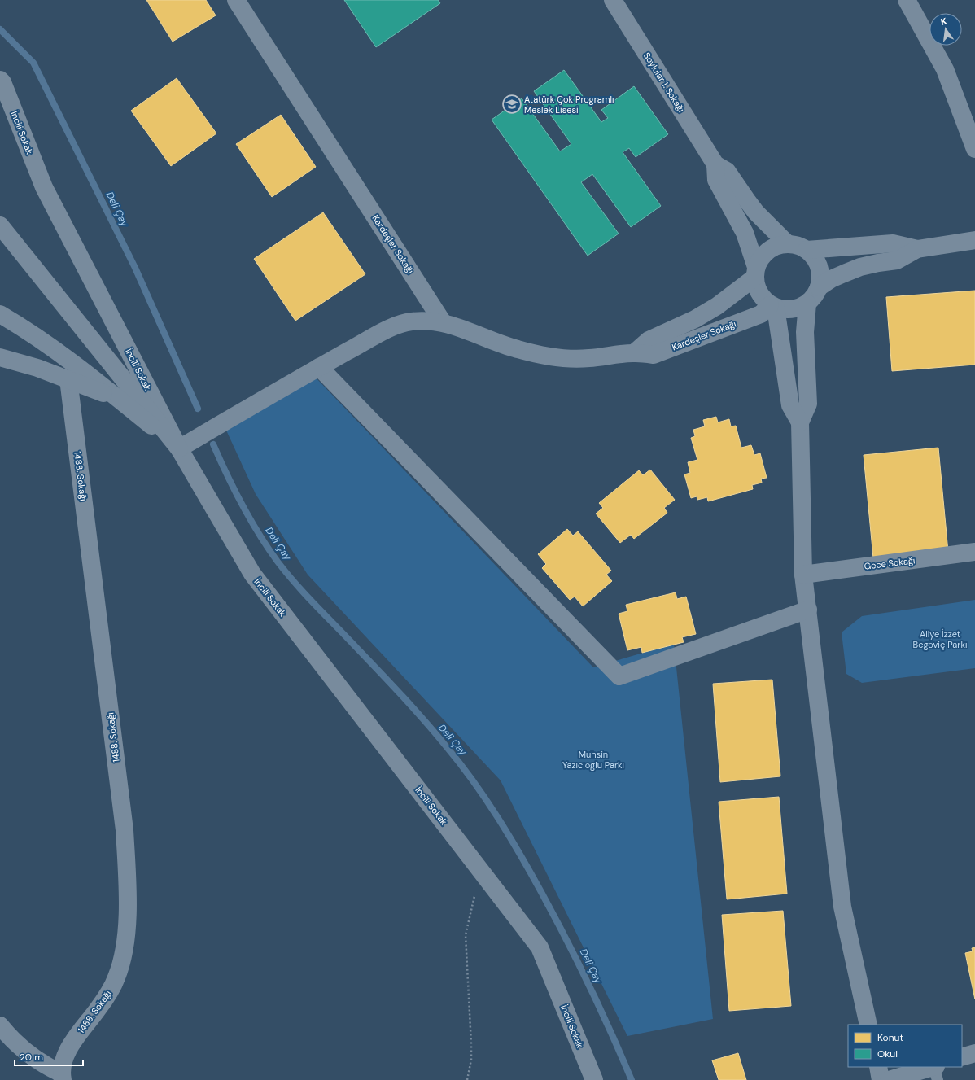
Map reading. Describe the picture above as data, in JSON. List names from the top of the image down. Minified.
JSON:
{"streets":{"street":["Soylular 1. Sokağı","İncili Sokak","Kardeşler Sokağı","1488. Sokağı","Gece Sokağı"]},"crossings":[["Soylular 1. Sokağı","Kardeşler Sokağı"]],"water":["Deli Çay"],"parks":["Aliye İzzet Begoviç Parkı","Muhsin Yazıcıoglu Parkı"],"places":{"school or university":["Atatürk Çok Programlı Meslek Lisesi"]},"legend":["Konut","Okul"],"scale_bar":"20 m","north":"top"}
